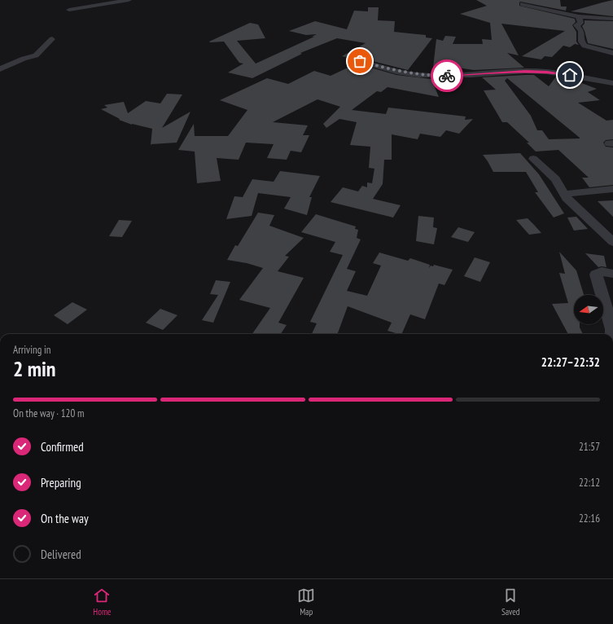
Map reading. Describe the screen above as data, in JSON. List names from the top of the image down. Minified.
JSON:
{"north":"left","page":{"heading":["2 min","Arriving in","22:27–22:32"],"bar":"On the way · 120 m","list":[["Confirmed","21:57"],["Preparing","22:12"],["On the way","22:16"],"Delivered"],"tabs":["Home","Map","Saved"]}}
